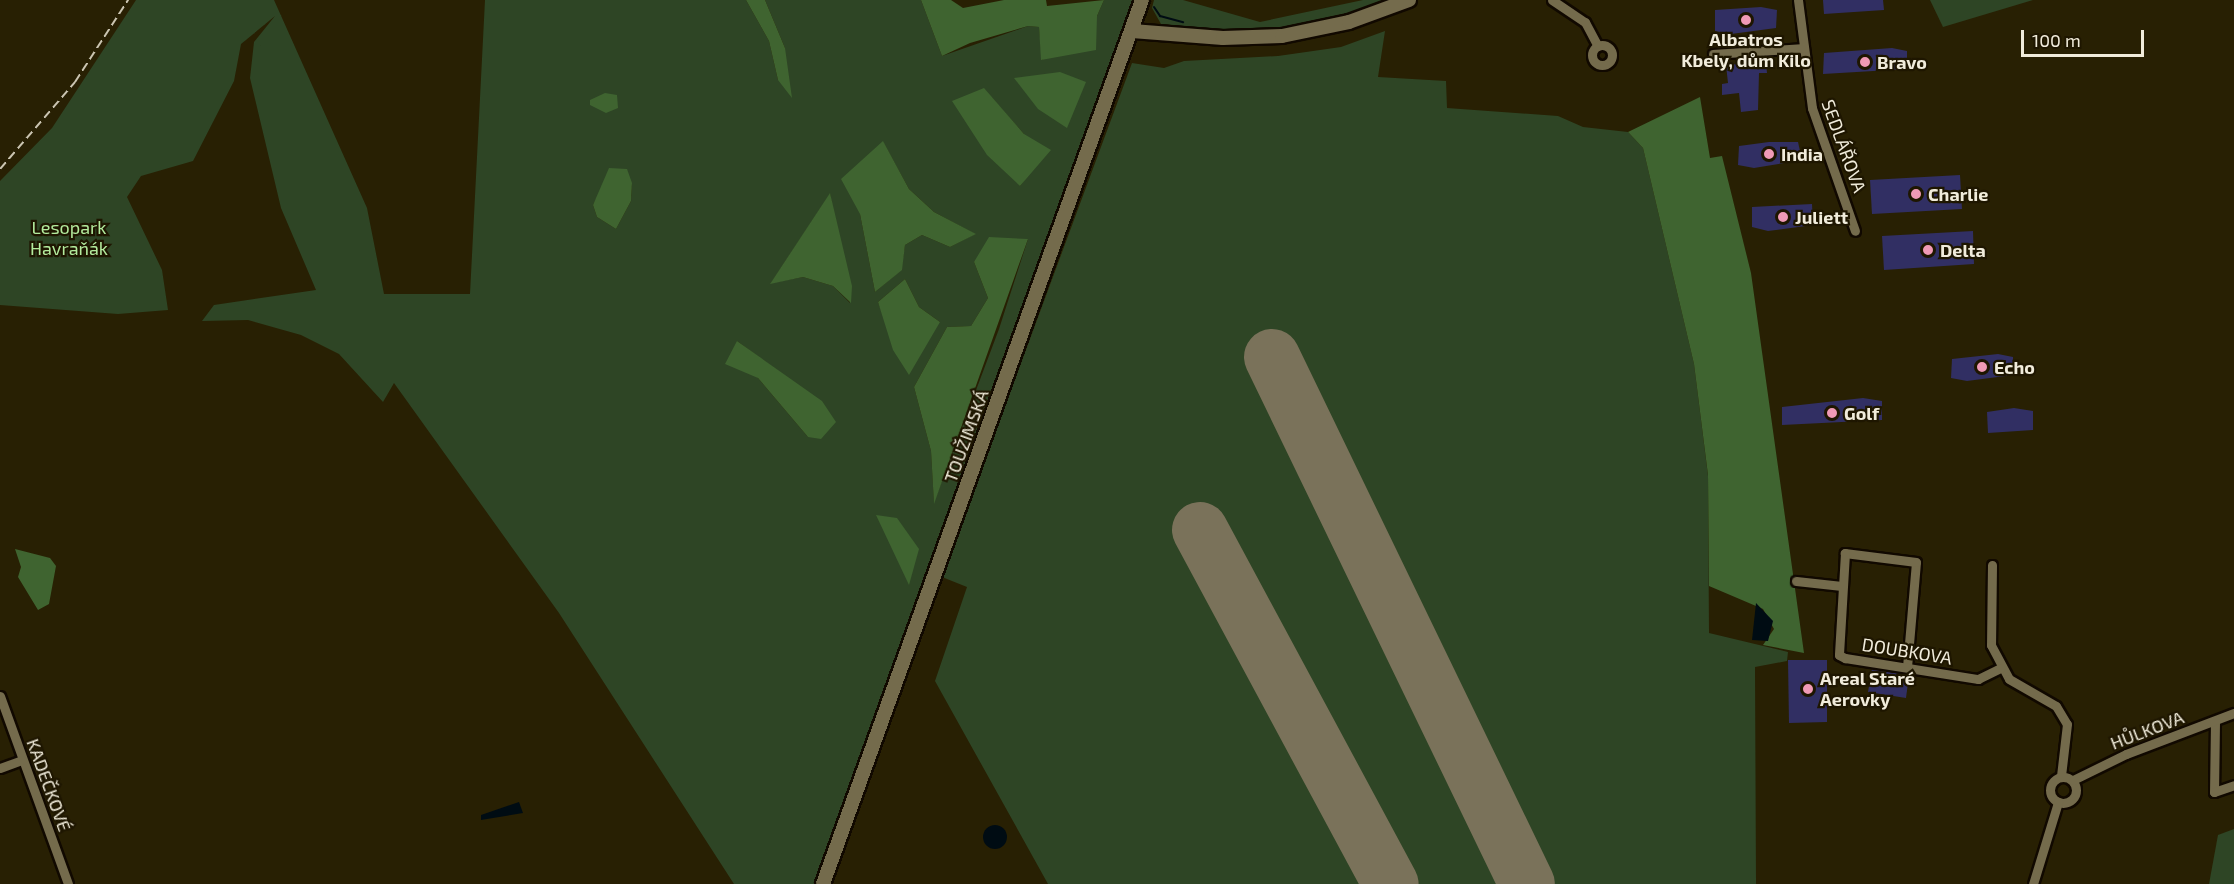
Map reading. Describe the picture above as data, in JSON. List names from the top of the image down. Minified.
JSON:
{"streets":{"street":["SEDLÁŘOVA","TOUŽIMSKÁ","DOUBKOVA","HŮLKOVA","KADEČKOVÉ"]},"parks":["Lesopark Havraňák"],"places":["Albatros Kbely, dům Kilo","Bravo","India","Charlie","Juliett","Delta","Echo","Golf","Areal Staré Aerovky"],"scale_bar":"100 m"}
